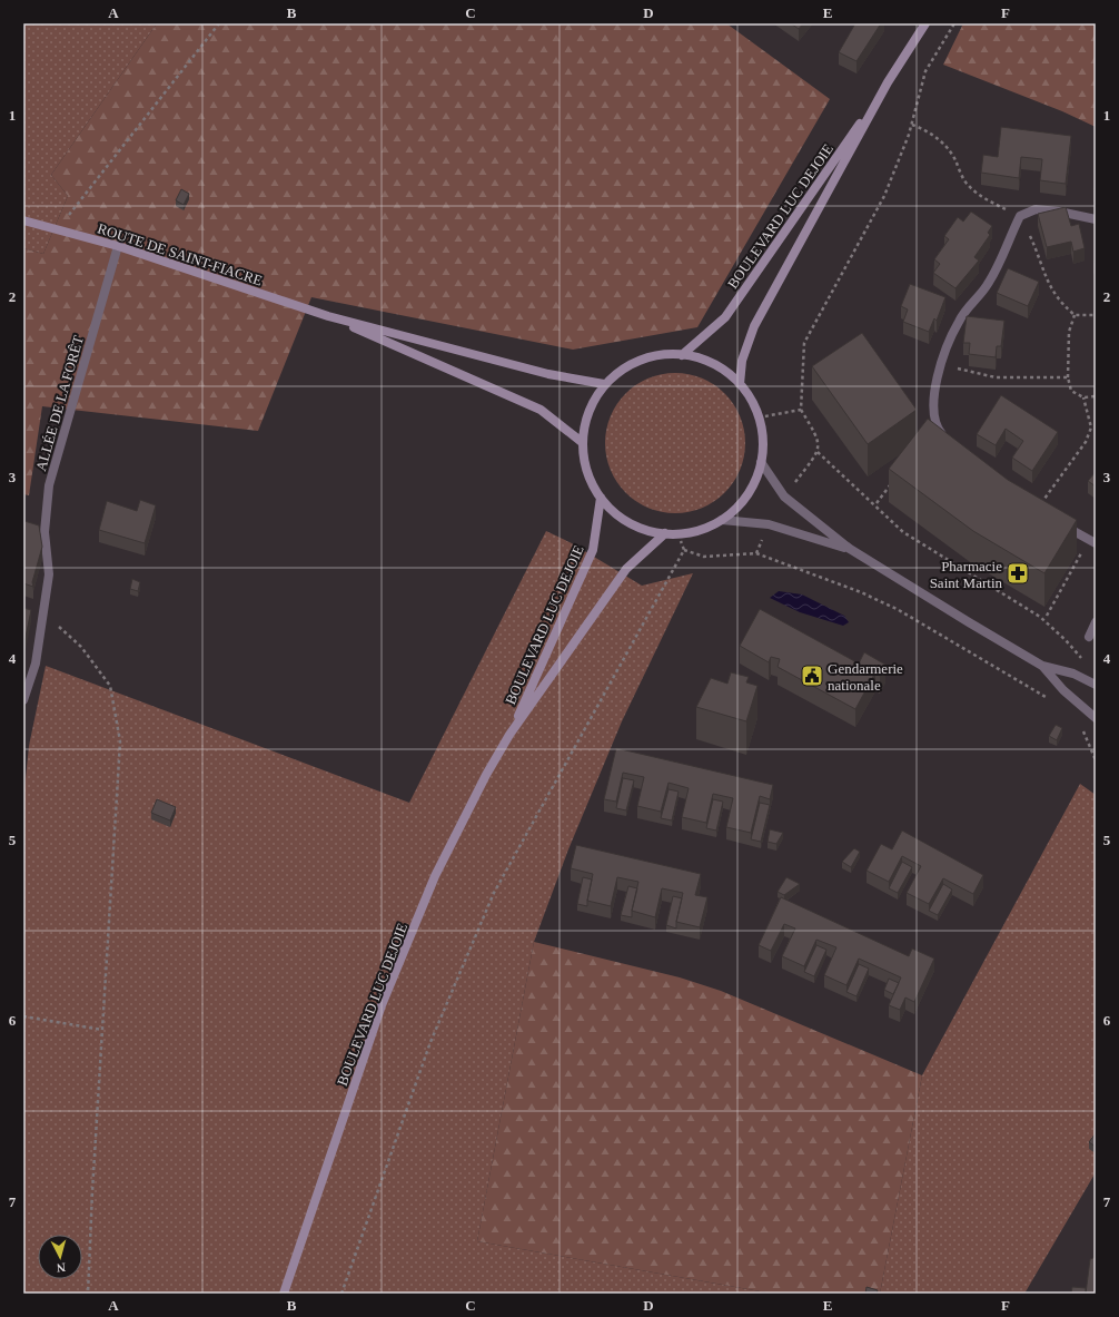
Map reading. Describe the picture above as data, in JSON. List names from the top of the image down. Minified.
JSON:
{"streets":{"main road":["BOULEVARD LUC DEJOIE","ROUTE DE SAINT-FIACRE"],"street":["ALLÉE DE LA FORÊT"]},"crossings":[["ROUTE DE SAINT-FIACRE","ALLÉE DE LA FORÊT"]],"places":{"pharmacy":["Pharmacie Saint Martin"],"public building":["Gendarmerie nationale"]},"north":"bottom","grid":{"columns":["A","B","C","D","E","F"],"rows":["1","2","3","4","5","6","7"]}}
